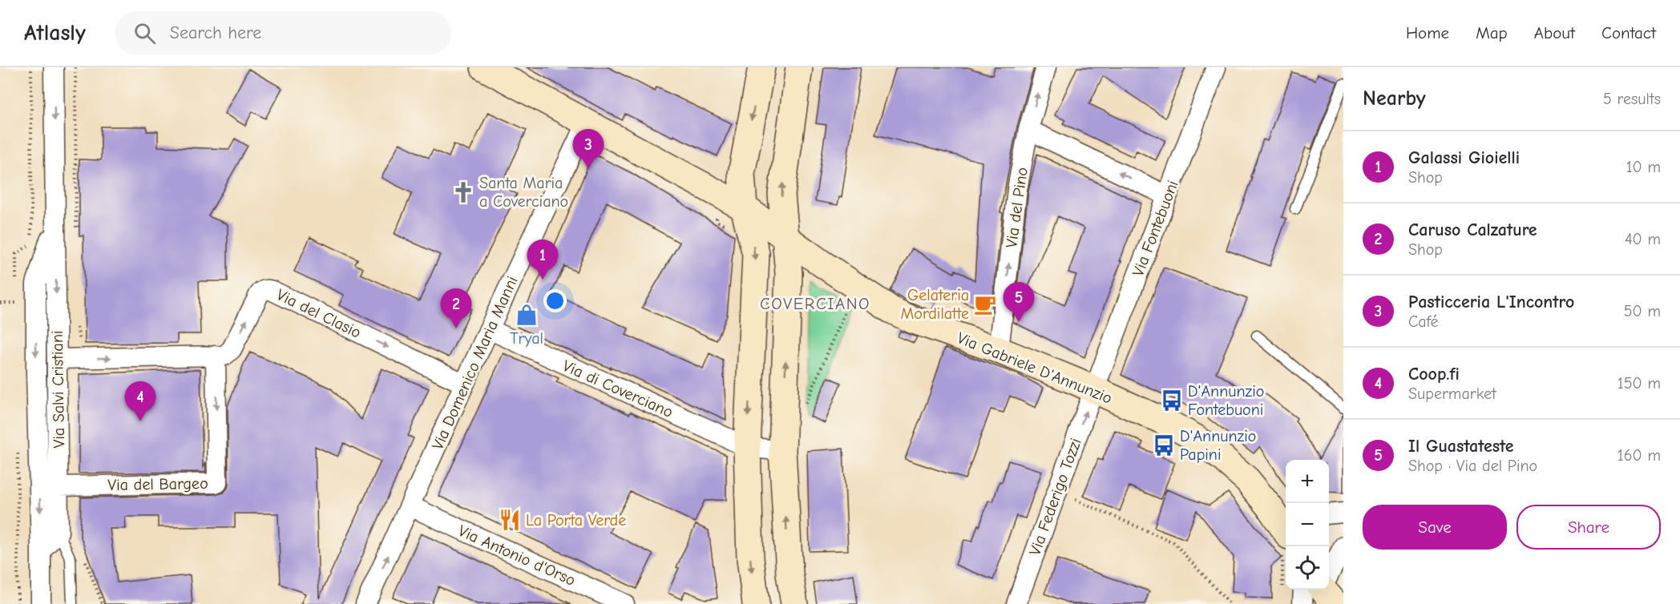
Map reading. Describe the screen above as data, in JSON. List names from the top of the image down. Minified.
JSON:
{"streets":{"main road":["Via Gabriele D'Annunzio"],"street":["Via del Pino","Via Fontebuoni","Via del Clasio","Via Domenico Maria Manni","Via di Coverciano","Via Salvi Cristiani","Via del Bargeo","Via Federigo Tozzi","Via Antonio d'Orso"]},"crossings":[["Via del Pino","Via Gabriele D'Annunzio"],["Via Fontebuoni","Via Gabriele D'Annunzio"],["Via Fontebuoni","Via Federigo Tozzi"],["Via del Clasio","Via Domenico Maria Manni"],["Via del Clasio","Via del Bargeo"],["Via Domenico Maria Manni","Via Gabriele D'Annunzio"],["Via Domenico Maria Manni","Via di Coverciano"],["Via Domenico Maria Manni","Via Antonio d'Orso"],["Via Gabriele D'Annunzio","Via Federigo Tozzi"],["Via Salvi Cristiani","Via del Bargeo"]],"one_way":["Via del Pino","Via del Clasio","Via Salvi Cristiani","Via Federigo Tozzi"],"districts":["COVERCIANO"],"places":{"church":["Santa Maria a Coverciano"],"cafe":["Gelateria Mordilatte"],"shop":["Tryal"],"bus stop":["D'Annunzio Fontebuoni","D'Annunzio Papini"],"restaurant":["La Porta Verde"]},"page":{"header":"Atlasly","search":"Search here","nav":["Home","Map","About","Contact"],"heading":["Nearby","5 results"],"pins":["3","1","5","2","4"],"list":[{"mark":"1","name":"Galassi Gioielli","note":"Shop","value":"10 m"},{"mark":"2","name":"Caruso Calzature","note":"Shop","value":"40 m"},{"mark":"3","name":"Pasticceria L'Incontro","note":"Café","value":"50 m"},{"mark":"4","name":"Coop.fi","note":"Supermarket","value":"150 m"},{"mark":"5","name":"Il Guastateste","note":"Shop · Via del Pino","value":"160 m"}],"map_buttons":["+","−"],"buttons":["Save","Share"]}}
